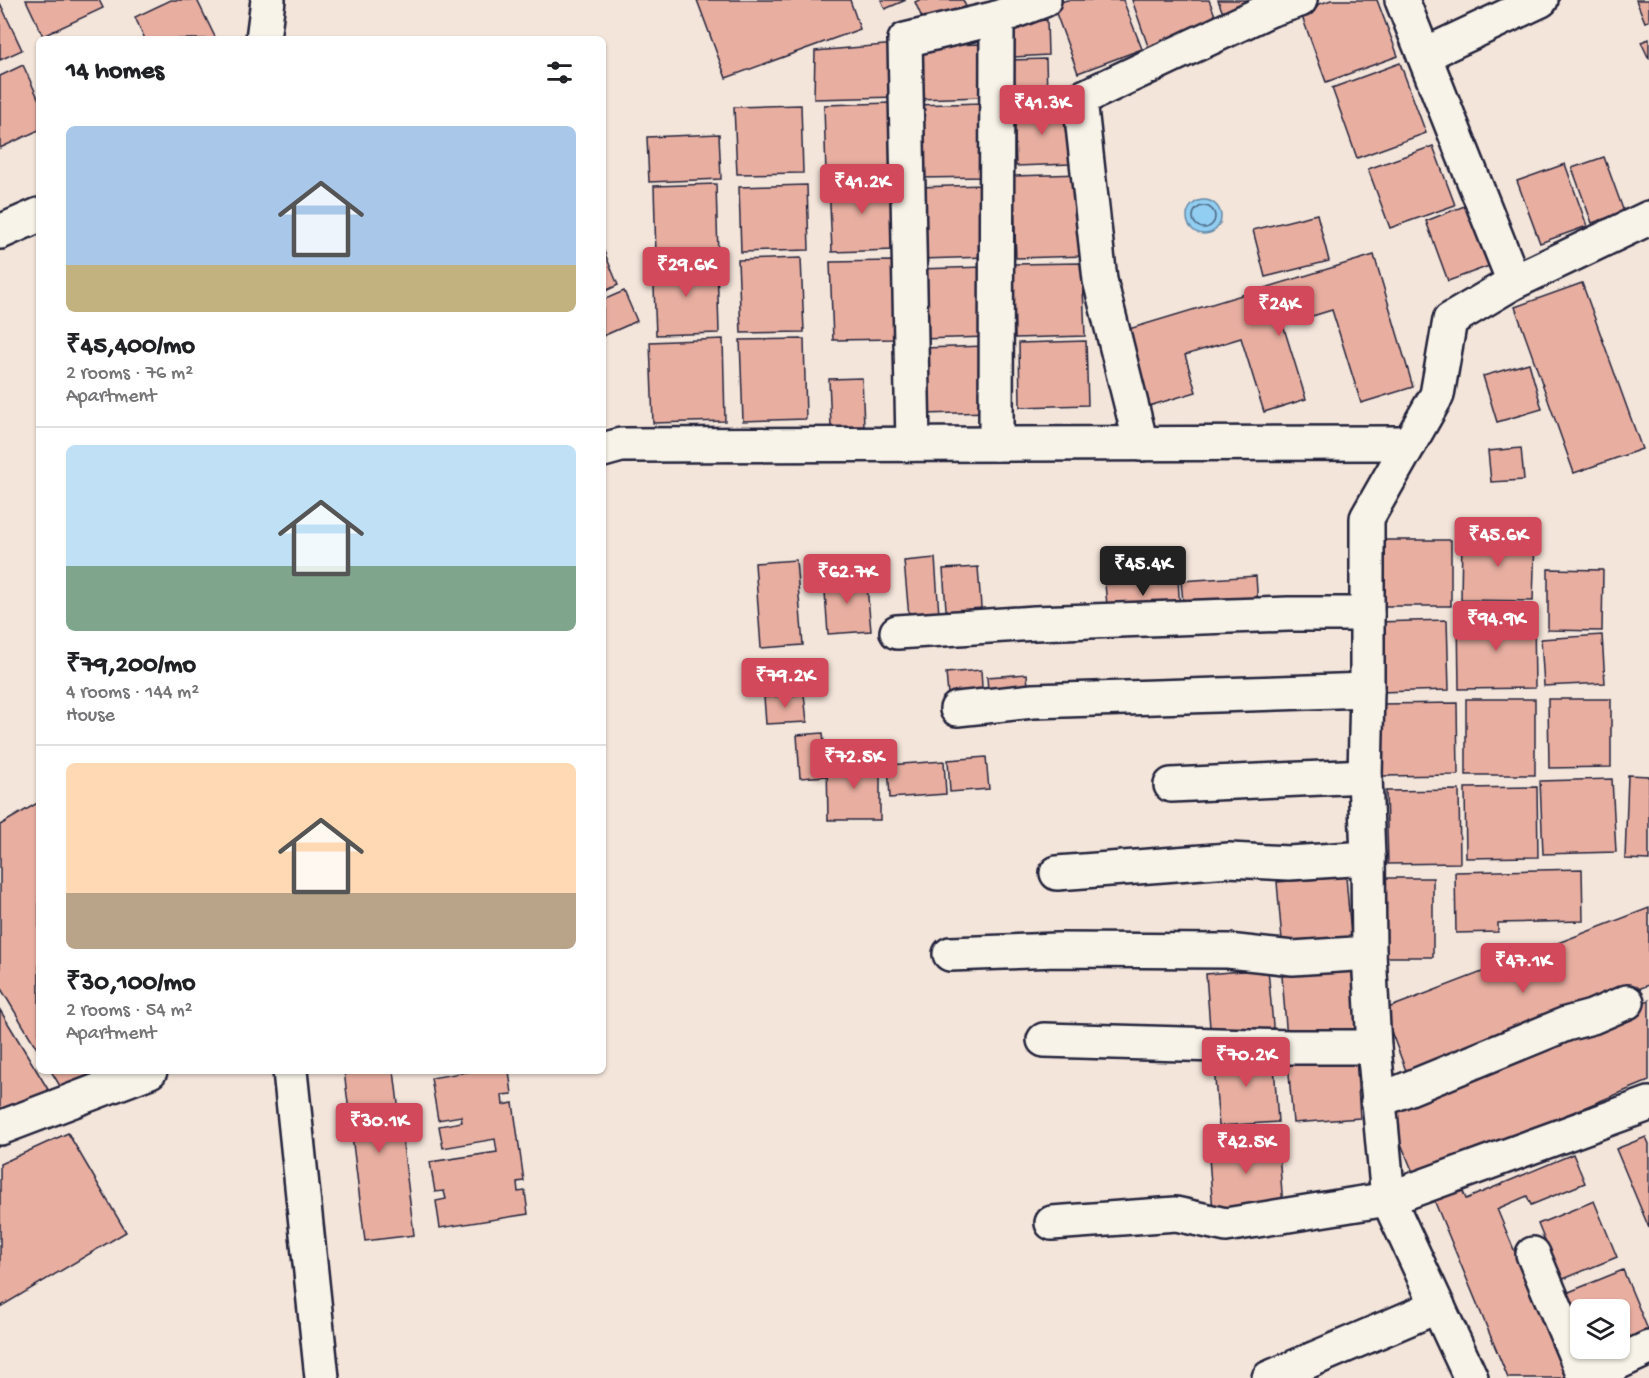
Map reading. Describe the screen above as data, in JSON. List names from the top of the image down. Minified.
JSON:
{"page":{"heading":"14 homes","price":["₹41.3K","₹41.2K","₹29.6K","₹24K","₹45.6K","₹45.4K","₹62.7K","₹94.9K","₹79.2K","₹72.5K","₹47.1K","₹70.2K","₹30.1K","₹42.5K"],"list":[{"name":"₹45,400/mo","note":"2 rooms · 76 m² · Apartment"},{"name":"₹79,200/mo","note":"4 rooms · 144 m² · House"},{"name":"₹30,100/mo","note":"2 rooms · 54 m² · Apartment"}]}}
